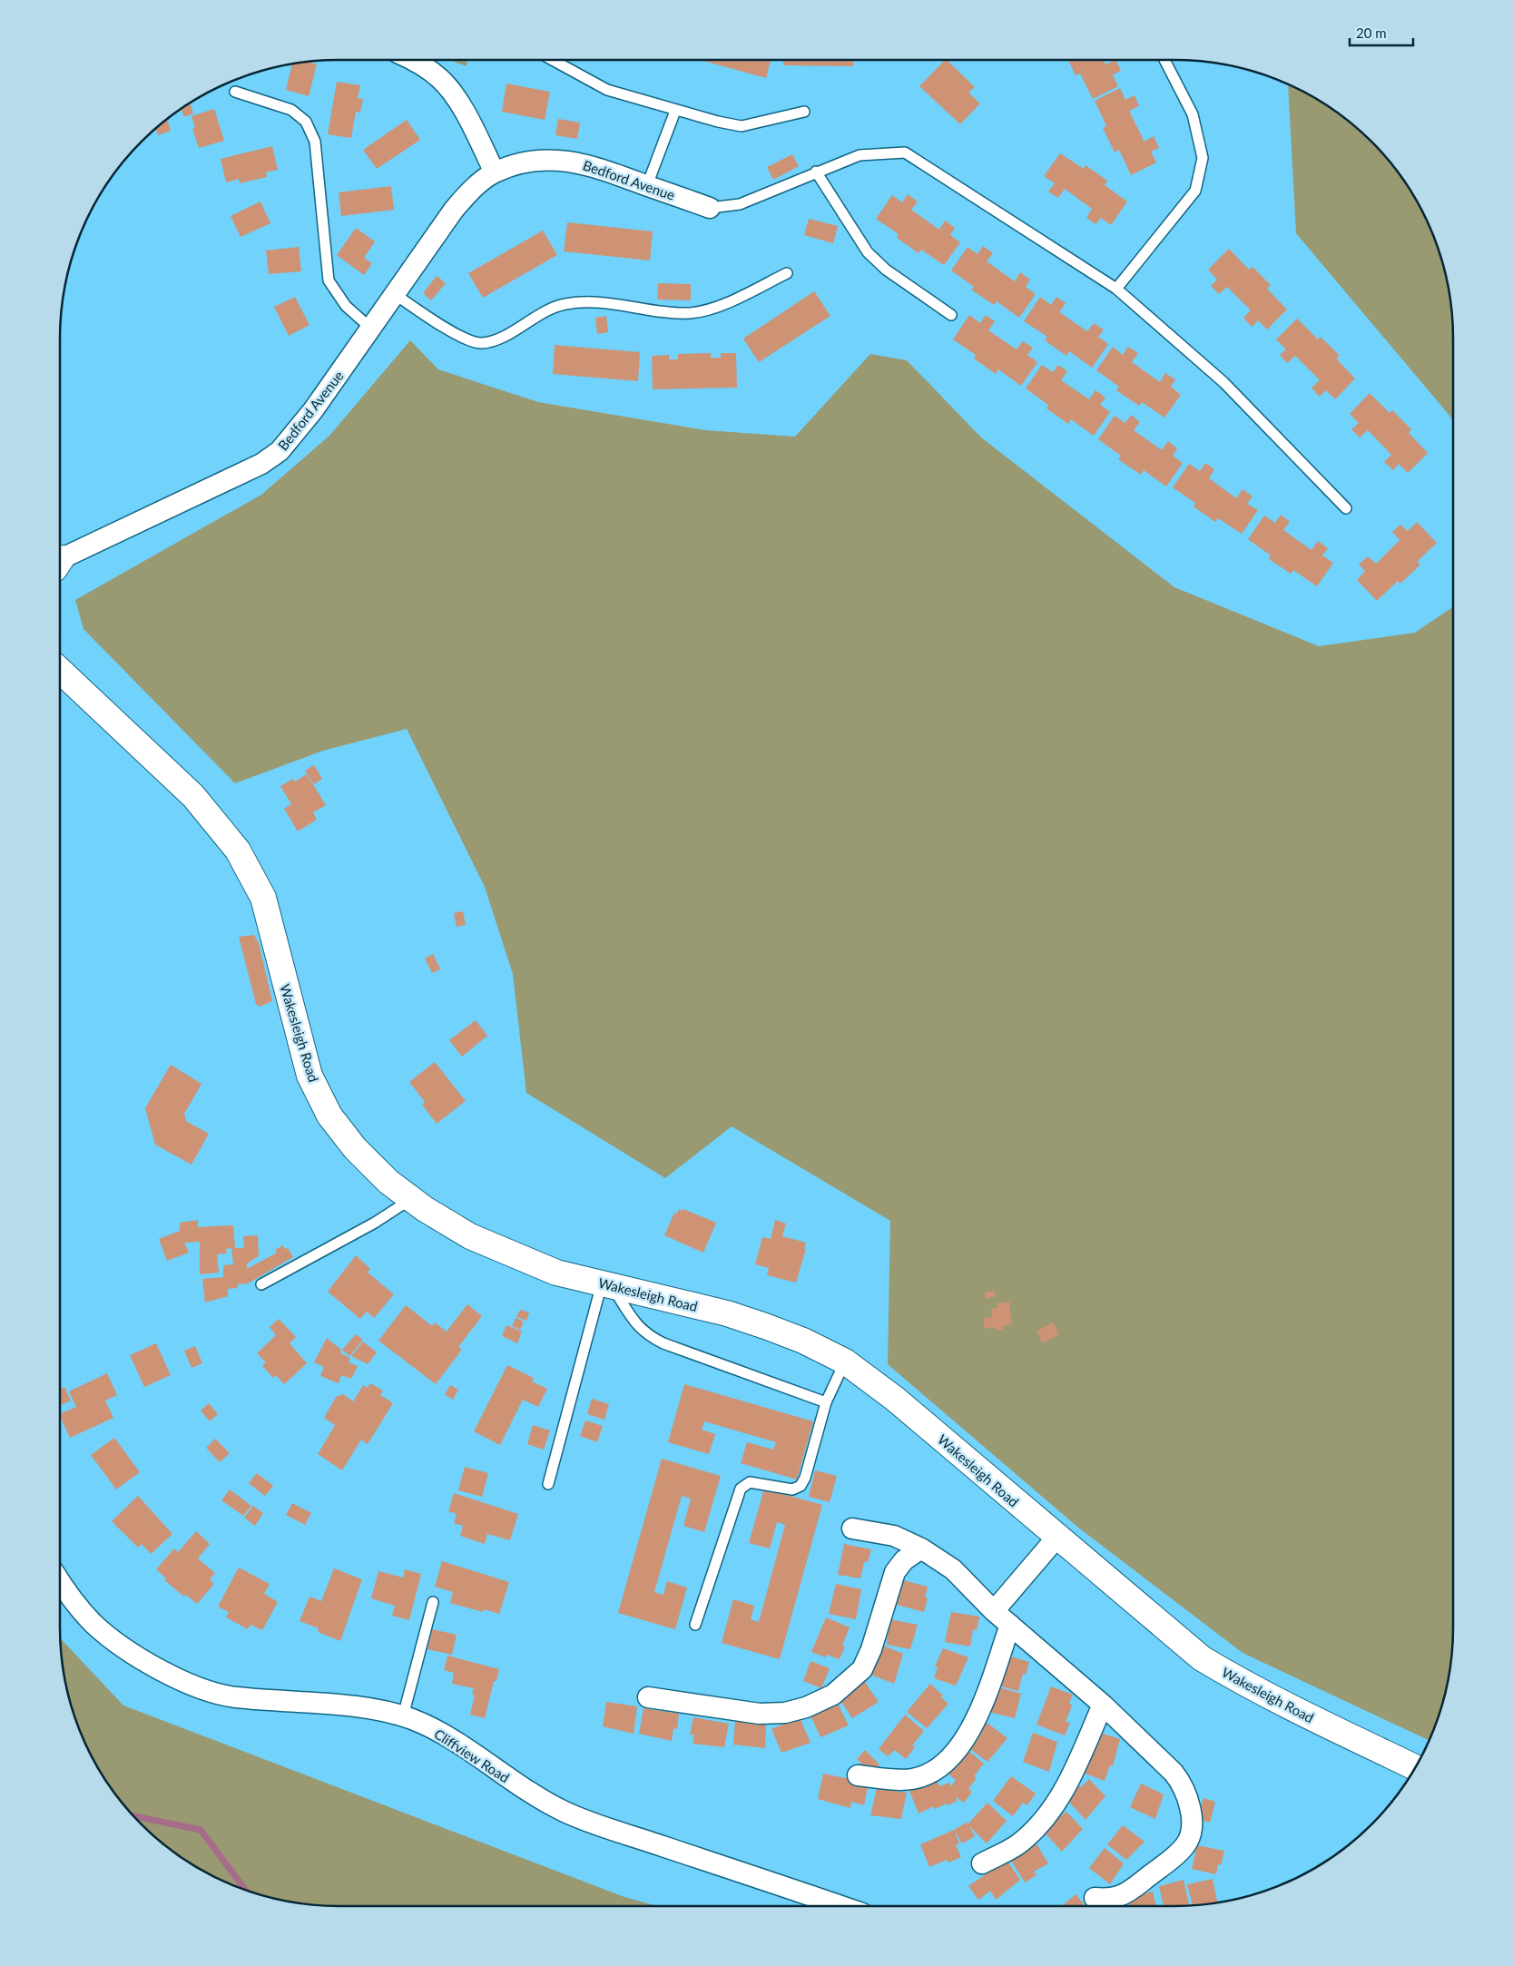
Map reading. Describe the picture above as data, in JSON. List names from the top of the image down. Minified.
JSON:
{"streets":{"main road":["Wakesleigh Road"],"street":["Bedford Avenue","Cliffview Road"]},"scale_bar":"20 m"}
